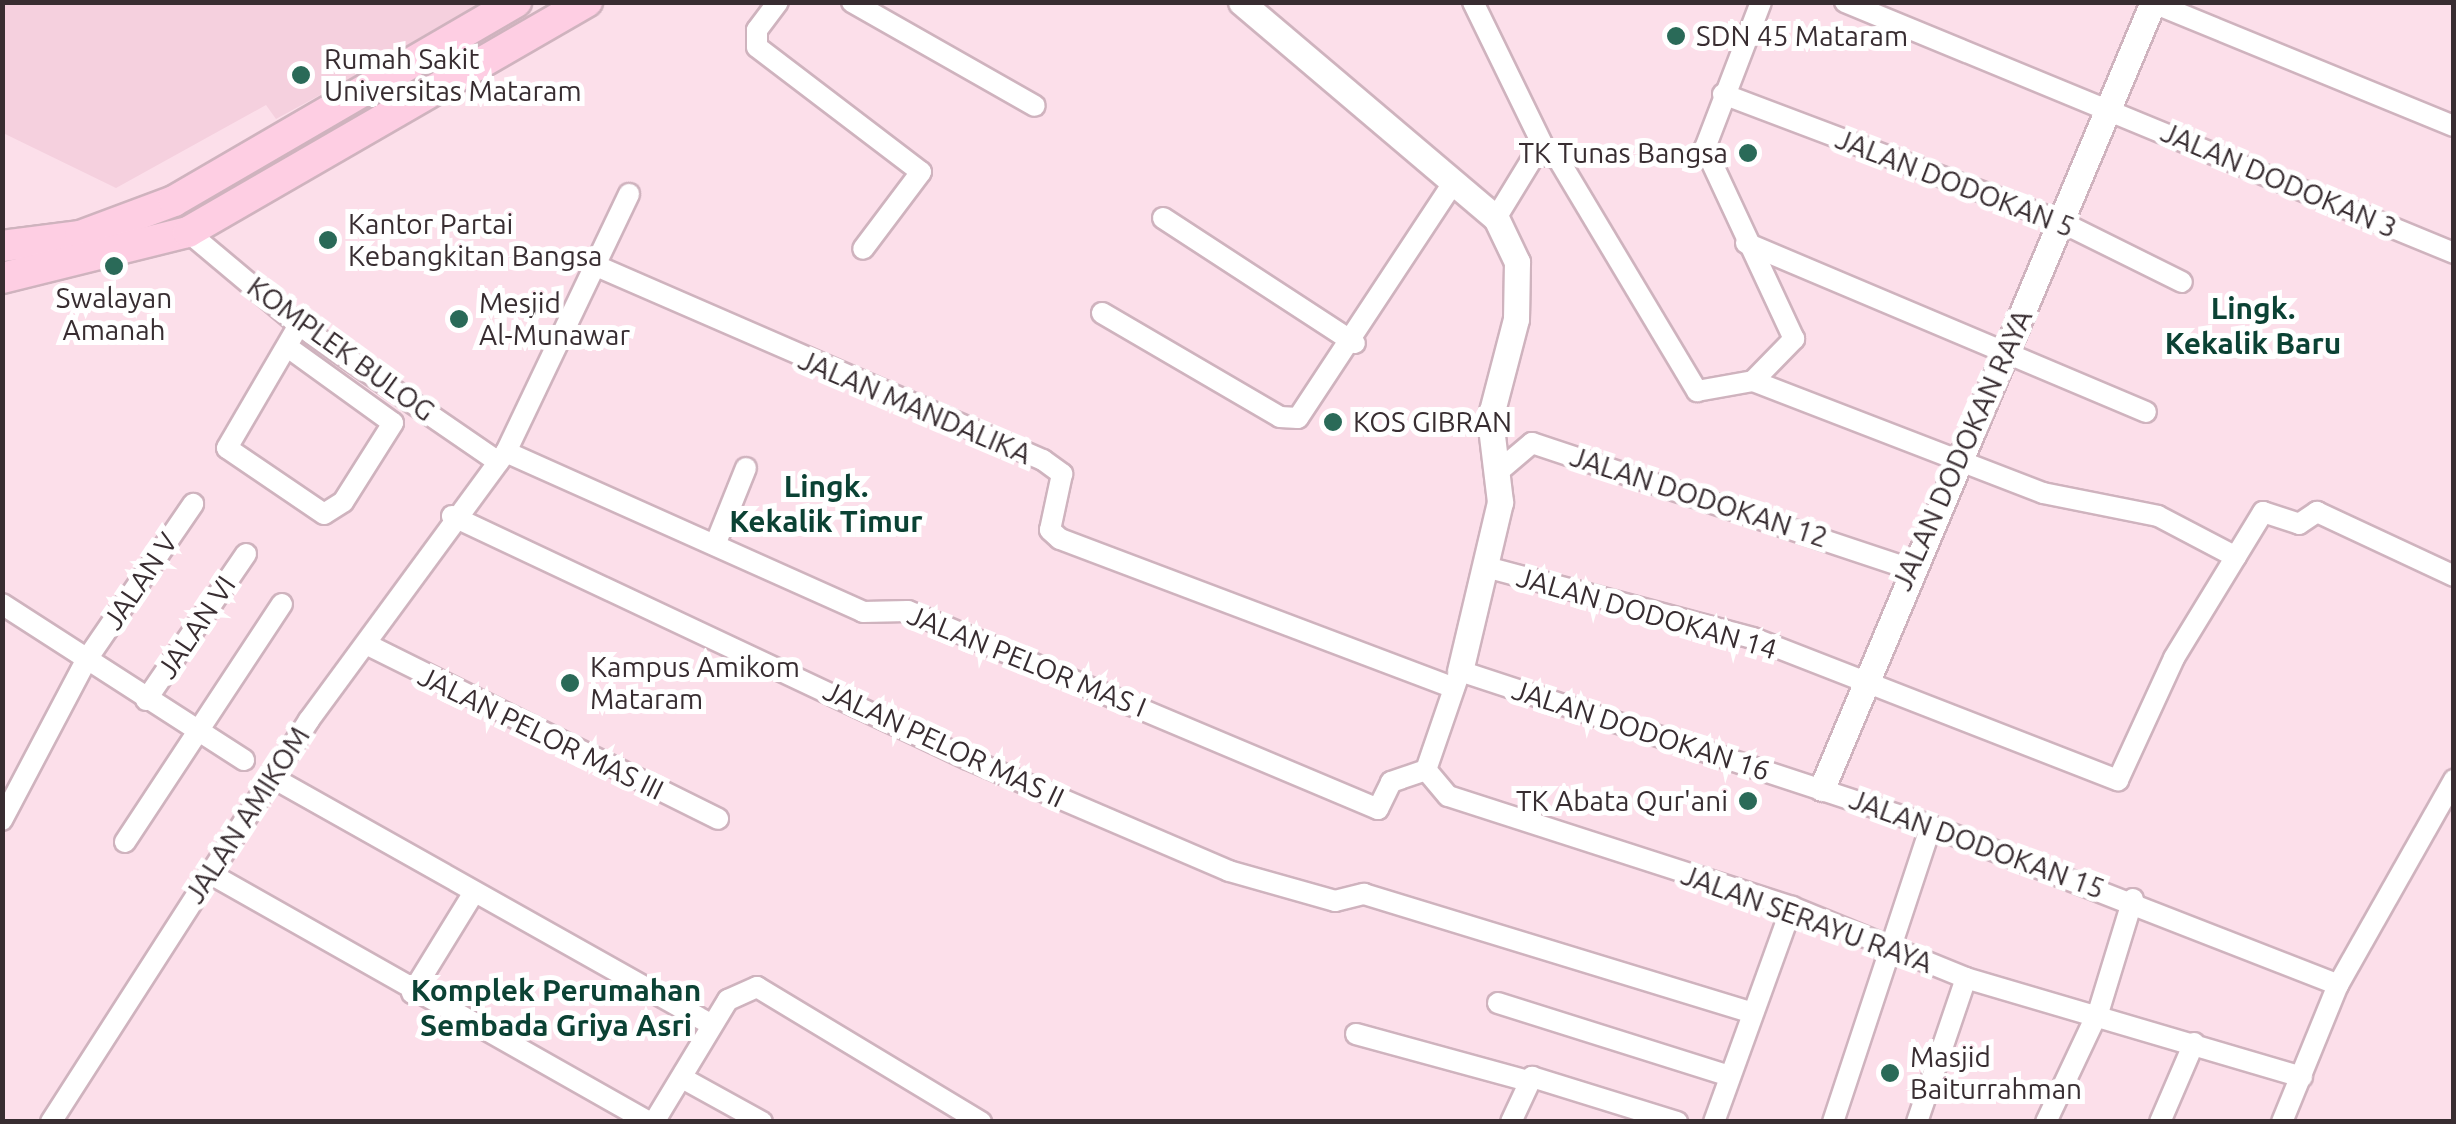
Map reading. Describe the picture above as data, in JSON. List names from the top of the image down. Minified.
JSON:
{"streets":{"street":["JALAN DODOKAN 3","JALAN DODOKAN 5","KOMPLEK BULOG","JALAN MANDALIKA","JALAN DODOKAN RAYA","JALAN DODOKAN 12","JALAN V","JALAN DODOKAN 14","JALAN VI","JALAN PELOR MAS I","JALAN DODOKAN 16","JALAN PELOR MAS III","JALAN PELOR MAS II","JALAN AMIKOM","JALAN DODOKAN 15","JALAN SERAYU RAYA"]},"crossings":[["JALAN DODOKAN 3","JALAN DODOKAN RAYA"],["JALAN DODOKAN 5","JALAN DODOKAN RAYA"],["KOMPLEK BULOG","JALAN PELOR MAS I"],["KOMPLEK BULOG","JALAN AMIKOM"],["JALAN MANDALIKA","JALAN DODOKAN 16"],["JALAN MANDALIKA","JALAN AMIKOM"],["JALAN DODOKAN RAYA","JALAN DODOKAN 12"],["JALAN DODOKAN RAYA","JALAN DODOKAN 14"],["JALAN DODOKAN RAYA","JALAN DODOKAN 16"],["JALAN DODOKAN RAYA","JALAN DODOKAN 15"],["JALAN PELOR MAS I","JALAN AMIKOM"],["JALAN PELOR MAS I","JALAN SERAYU RAYA"],["JALAN DODOKAN 16","JALAN DODOKAN 15"],["JALAN PELOR MAS III","JALAN AMIKOM"],["JALAN PELOR MAS II","JALAN AMIKOM"],["JALAN DODOKAN 15","JALAN SERAYU RAYA"]],"districts":["Lingk. Kekalik Baru","Lingk. Kekalik Timur","Komplek Perumahan Sembada Griya Asri"],"places":["SDN 45 Mataram","Rumah Sakit Universitas Mataram","TK Tunas Bangsa","Kantor Partai Kebangkitan Bangsa","Swalayan Amanah","Mesjid Al-Munawar","KOS GIBRAN","Kampus Amikom Mataram","TK Abata Qur'ani","Masjid Baiturrahman"]}
